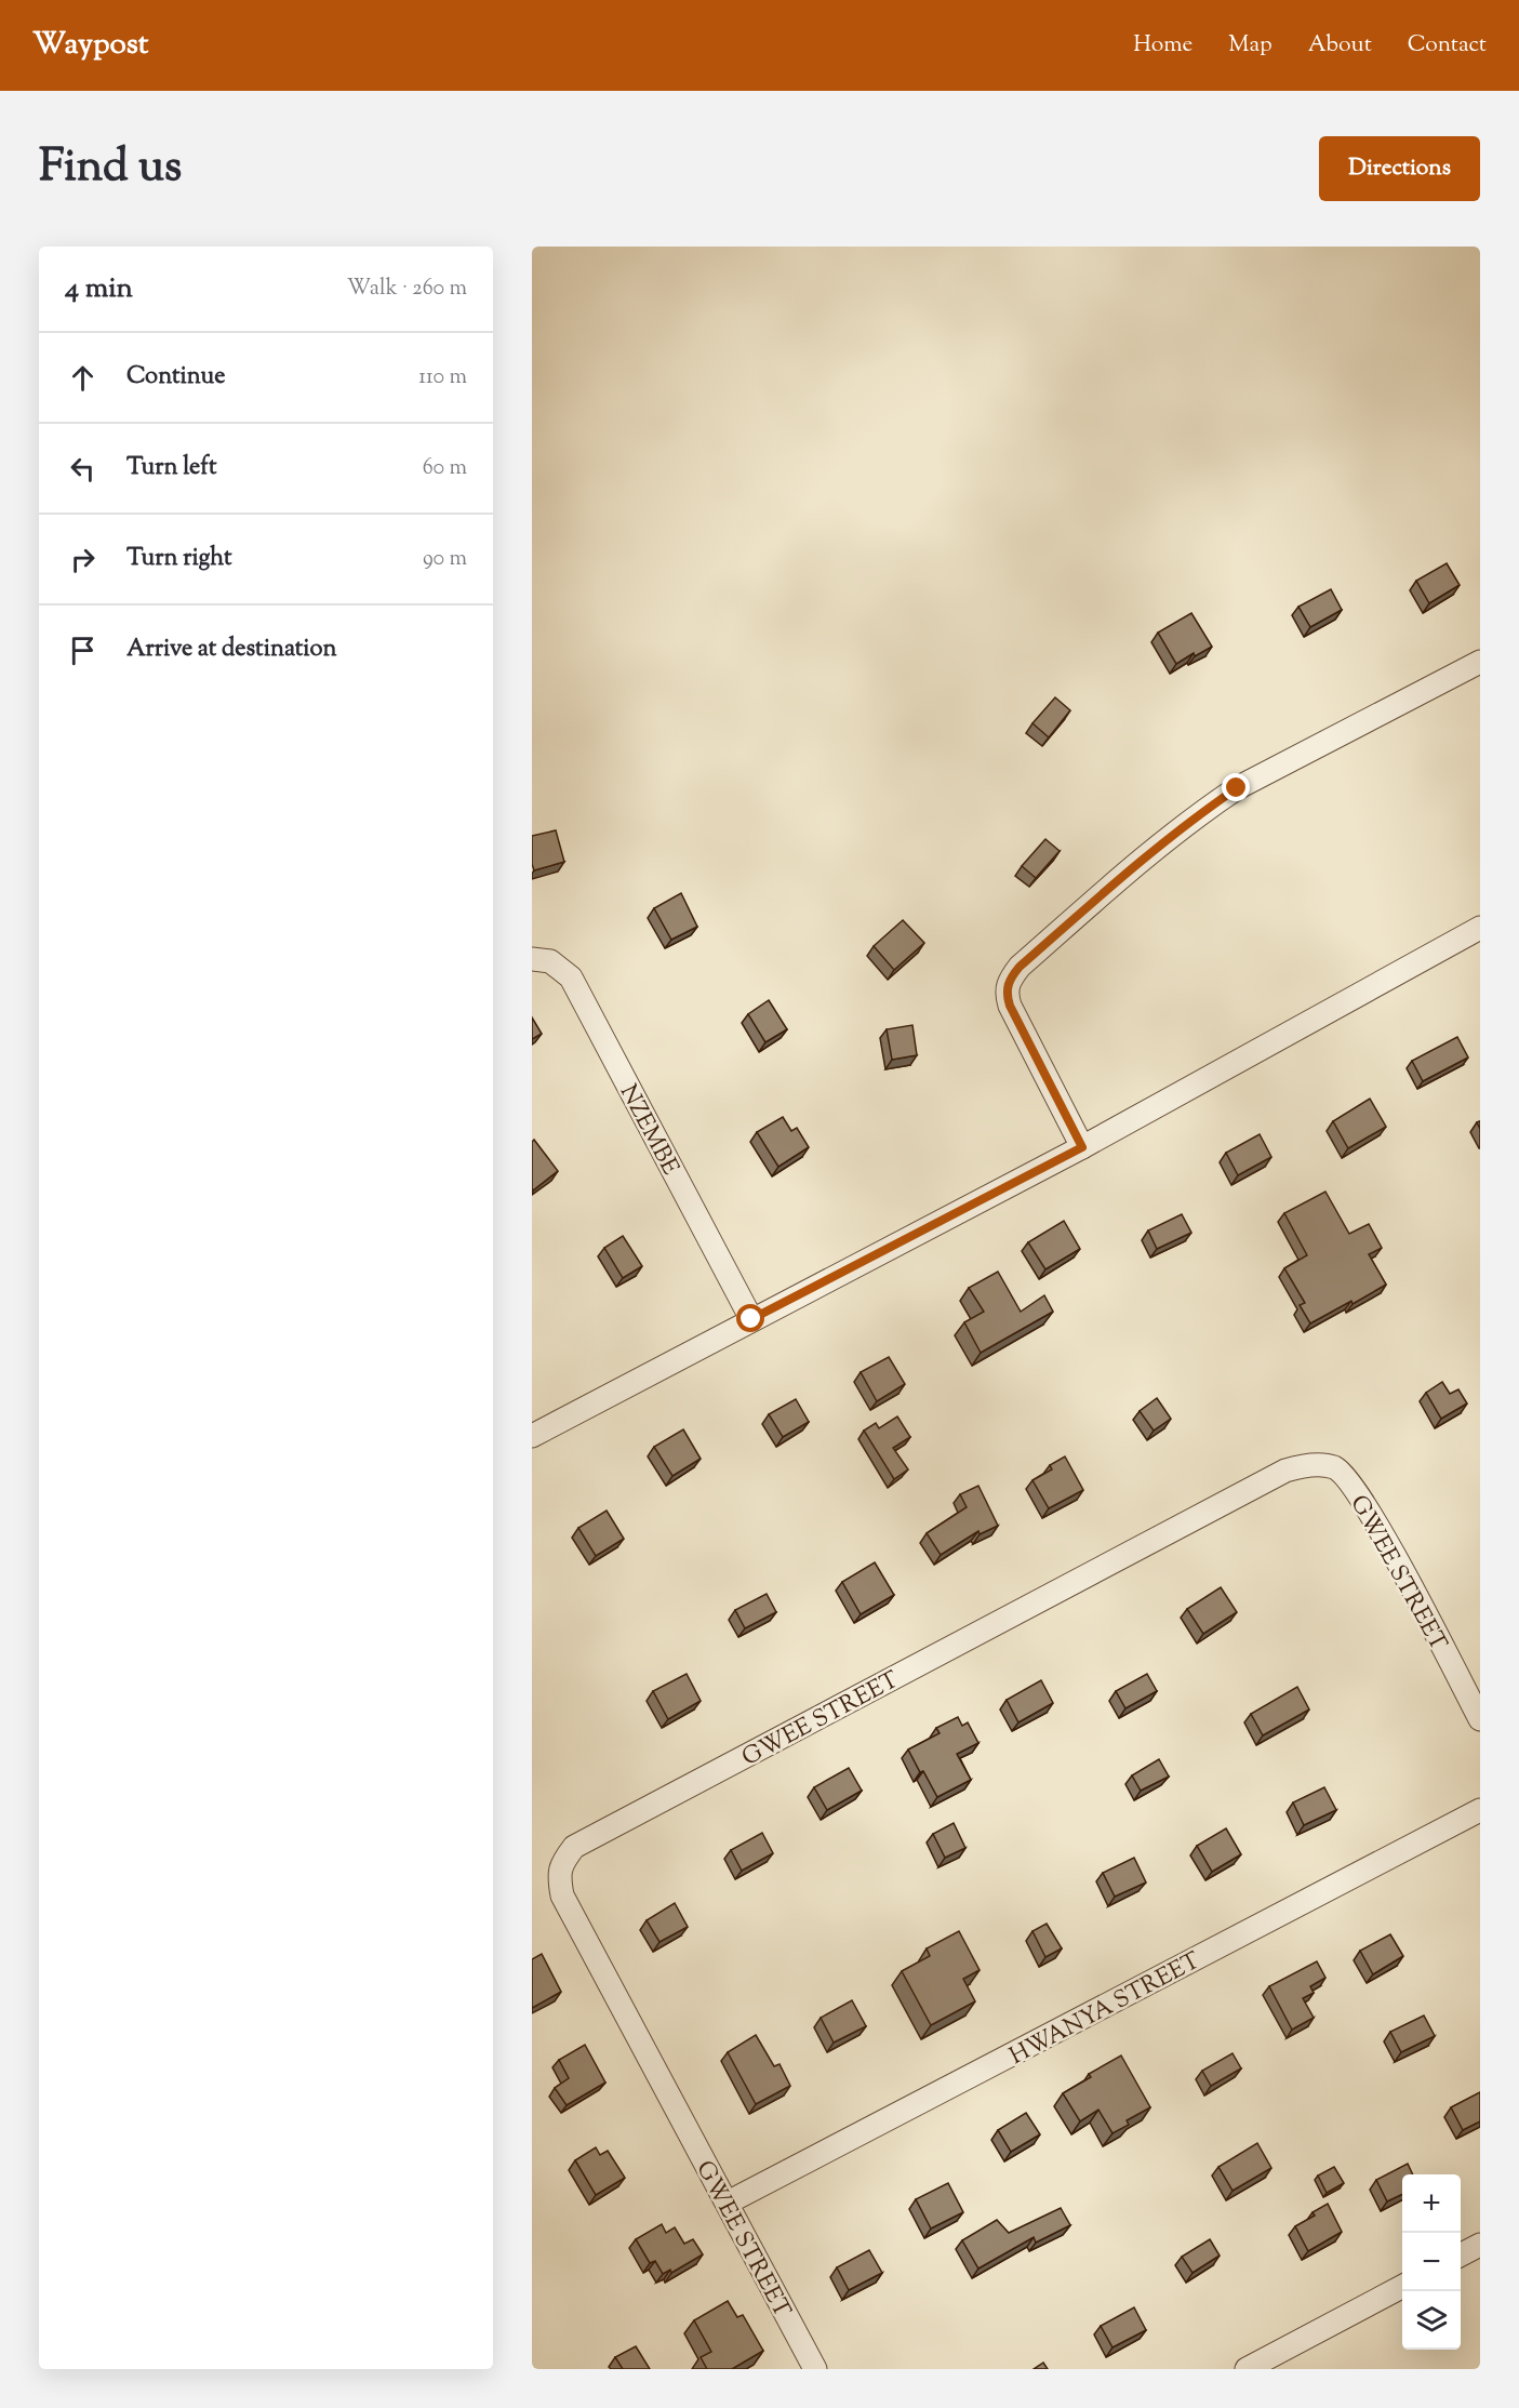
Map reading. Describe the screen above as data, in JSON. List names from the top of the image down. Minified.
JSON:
{"streets":{"street":["NZEMBE","GWEE STREET","HWANYA STREET"]},"crossings":[["GWEE STREET","HWANYA STREET"]],"page":{"header":"Waypost","nav":["Home","Map","About","Contact"],"title":"Find us","buttons":"Directions","heading":["4 min","Walk · 260 m"],"list":[["Continue","110 m"],["Turn left","60 m"],["Turn right","90 m"],"Arrive at destination"],"map_buttons":["+","−"]}}
